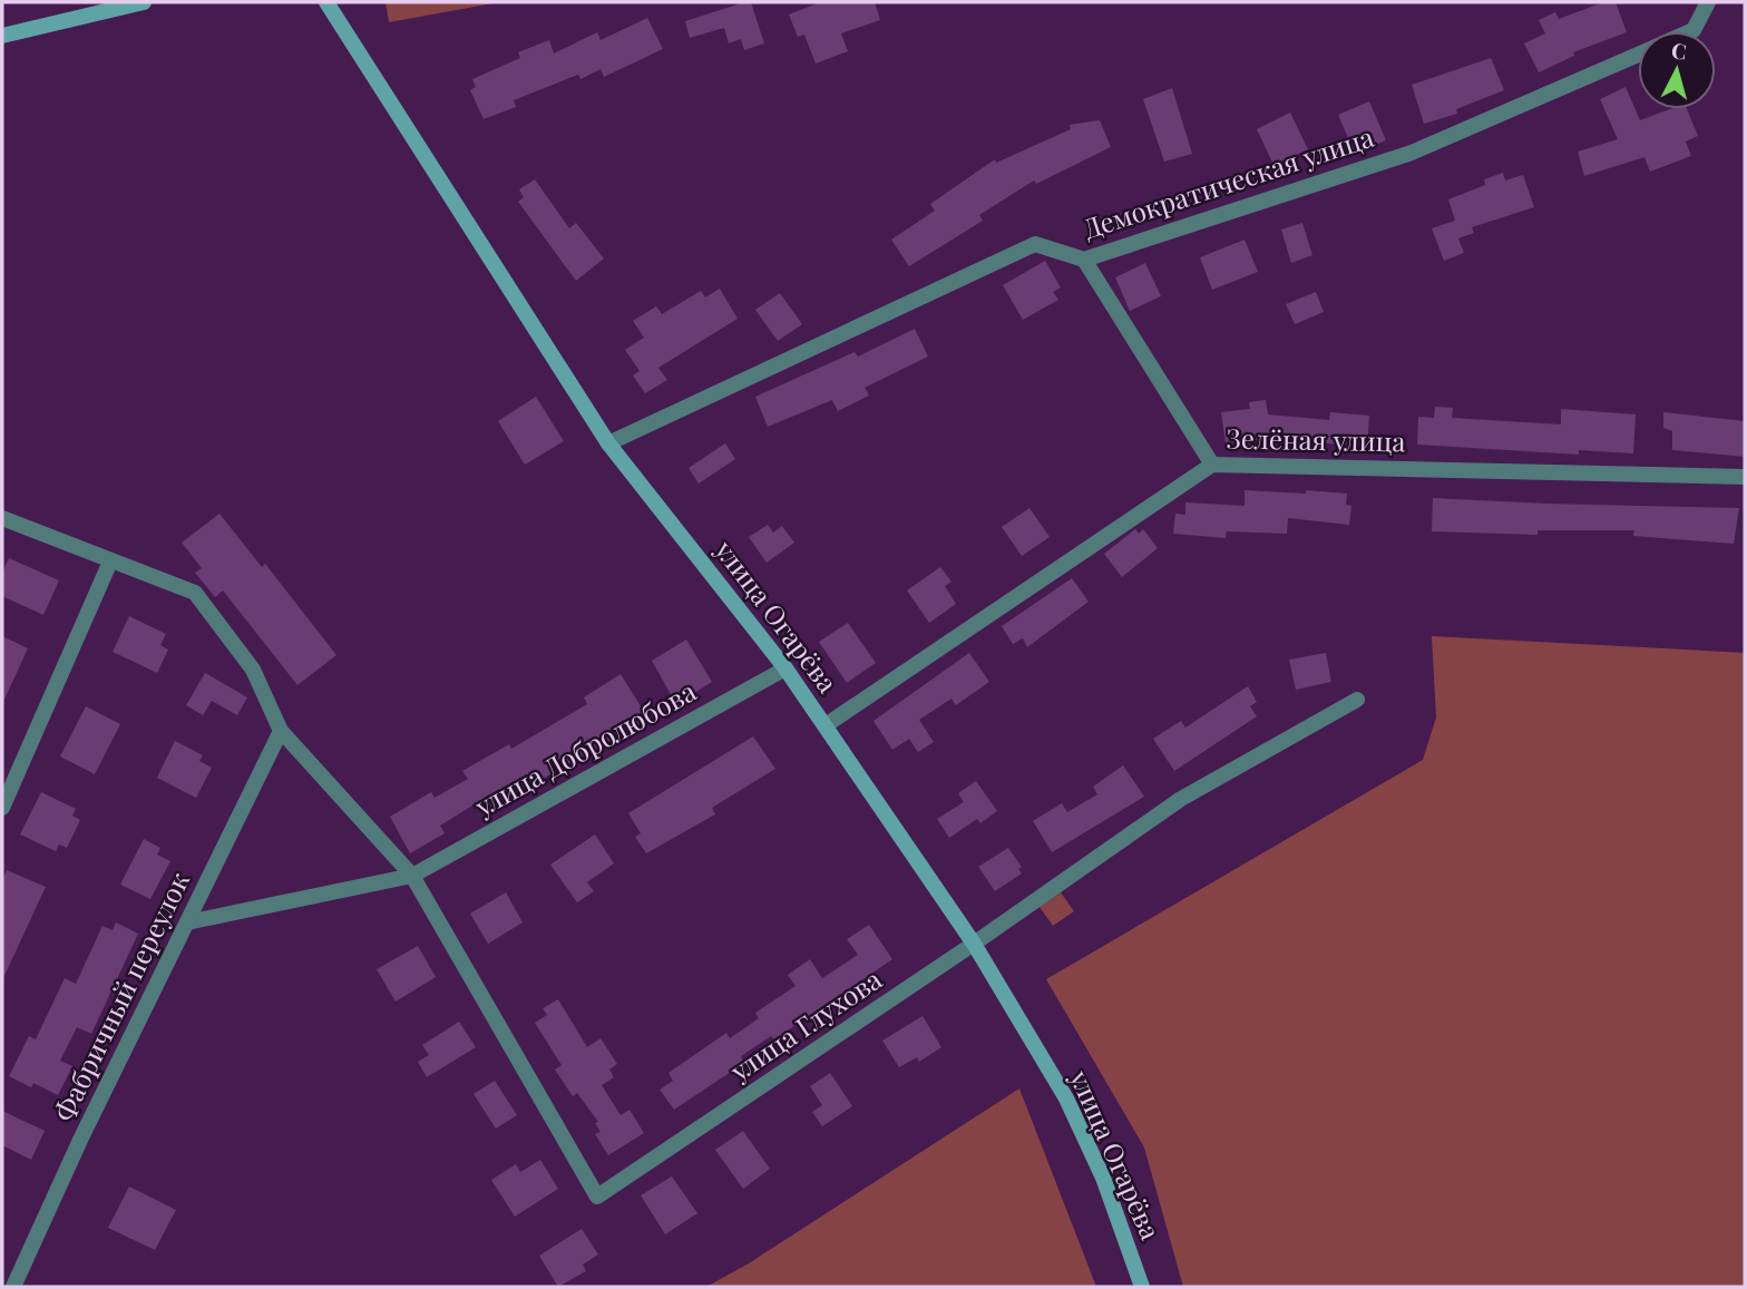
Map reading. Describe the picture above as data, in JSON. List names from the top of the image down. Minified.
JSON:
{"streets":{"main road":["улица Огарёва"],"street":["Демократическая улица","Зелёная улица","улица Добролюбова","Фабричный переулок","улица Глухова"]},"crossings":[["Демократическая улица","улица Огарёва"],["Зелёная улица","улица Огарёва"],["улица Огарёва","улица Добролюбова"],["улица Огарёва","улица Глухова"],["улица Добролюбова","Фабричный переулок"],["улица Добролюбова","улица Глухова"]],"north":"top"}
